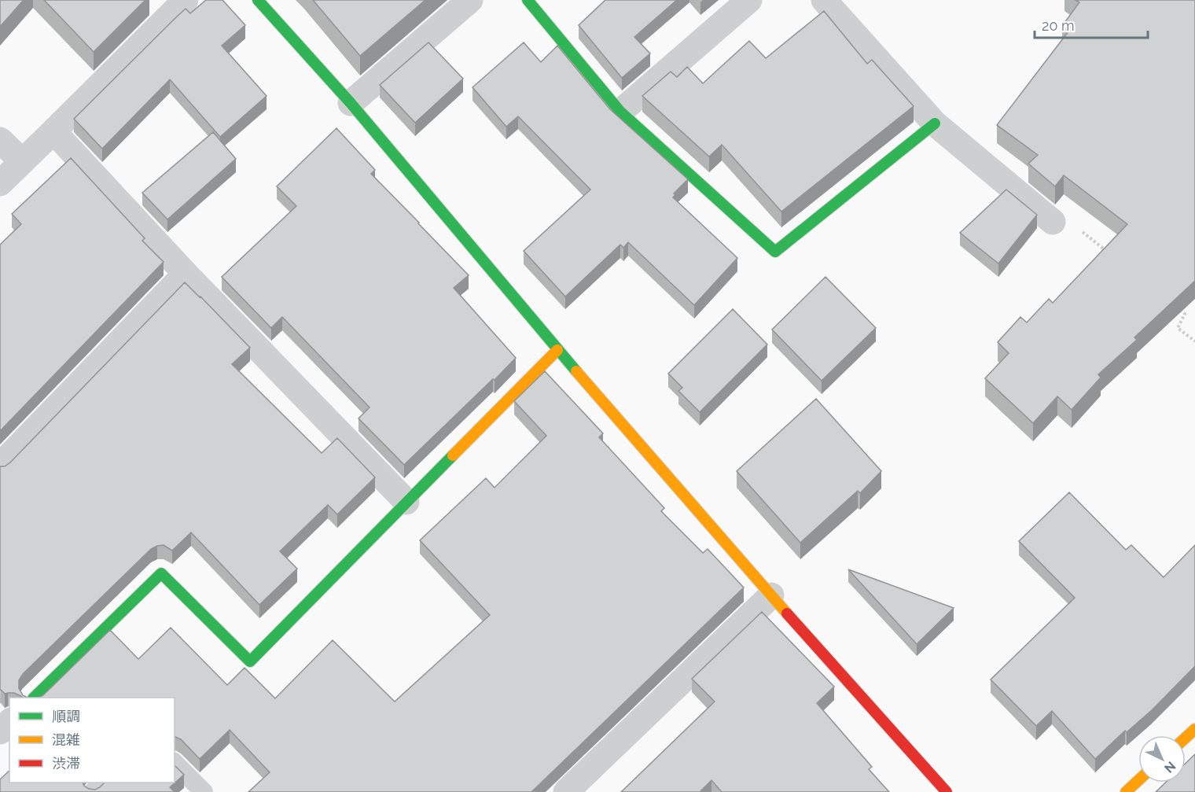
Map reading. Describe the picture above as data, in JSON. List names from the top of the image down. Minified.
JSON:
{"legend":["順調","混雑","渋滞"],"scale_bar":"20 m","north":"bottom right"}
